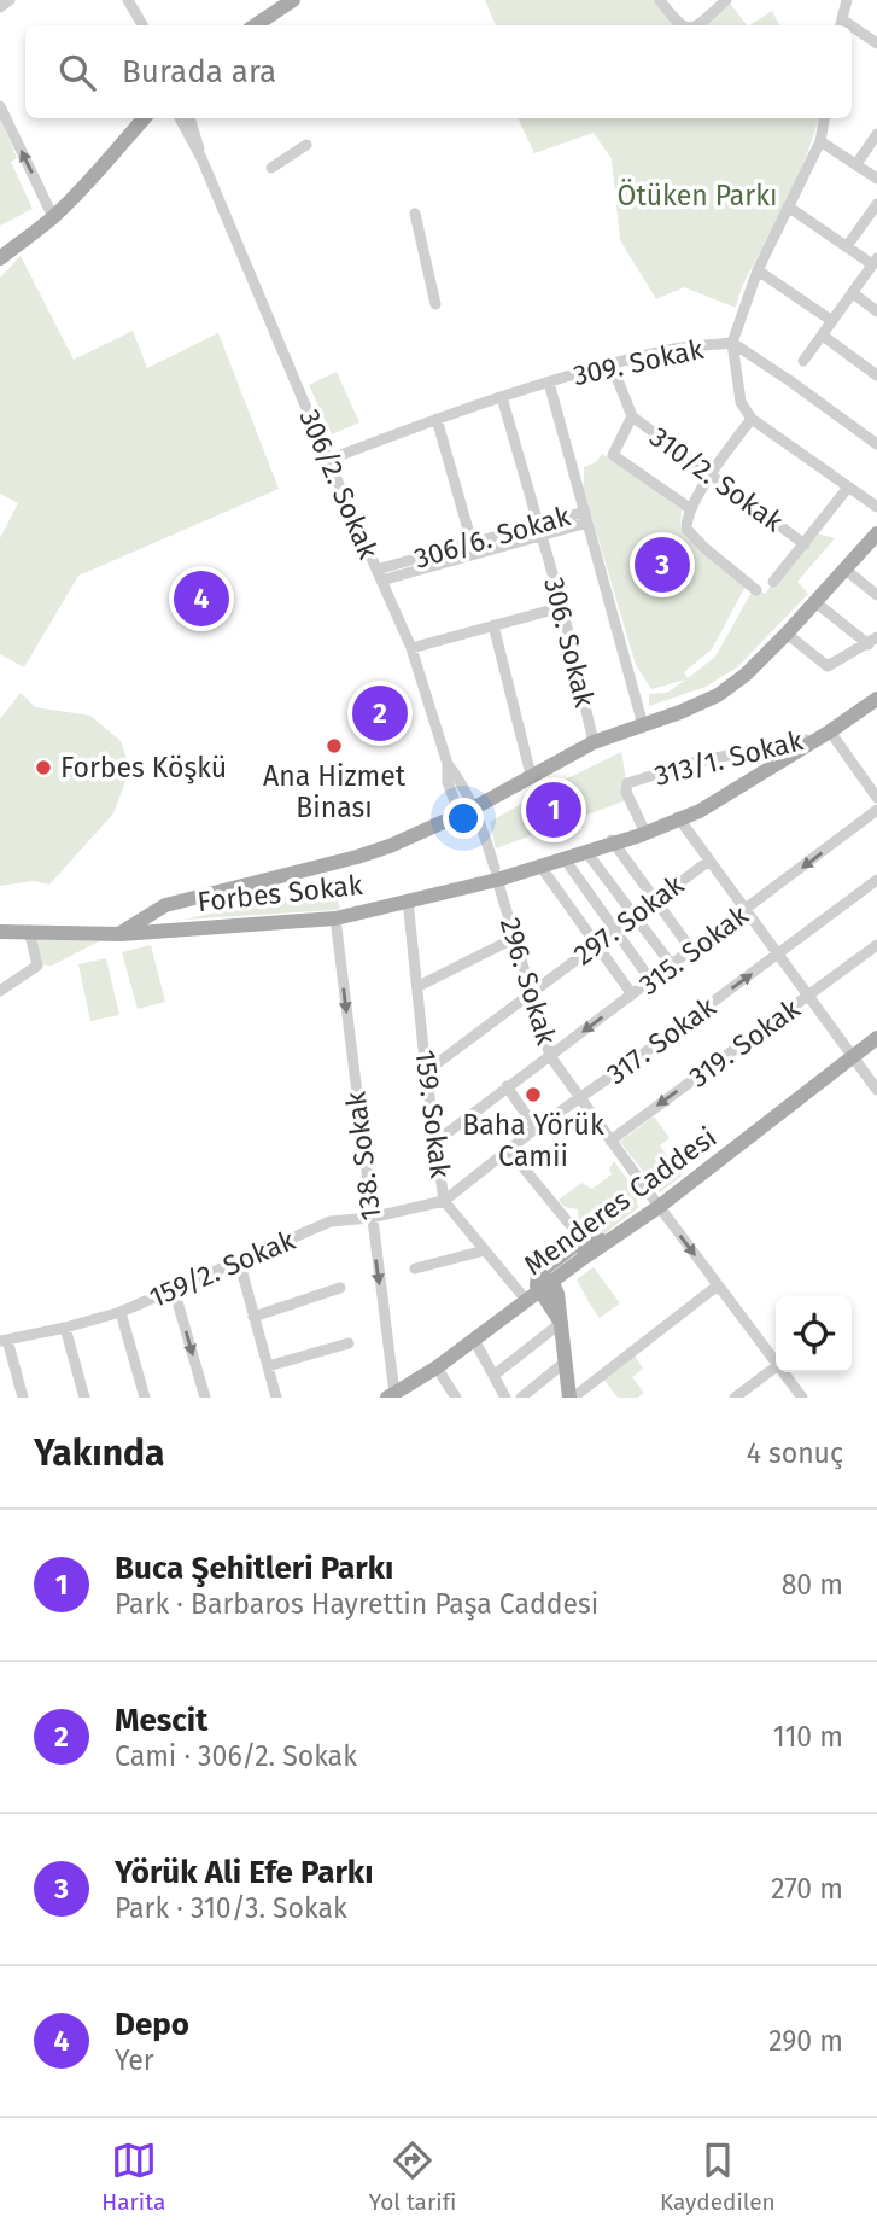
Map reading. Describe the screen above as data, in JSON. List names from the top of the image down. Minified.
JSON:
{"streets":{"main road":["Forbes Sokak","Menderes Caddesi"],"street":["309. Sokak","310/2. Sokak","306/2. Sokak","306/6. Sokak","306. Sokak","313/1. Sokak","297. Sokak","315. Sokak","296. Sokak","317. Sokak","319. Sokak","159. Sokak","138. Sokak","159/2. Sokak"]},"crossings":[["309. Sokak","310/2. Sokak"],["309. Sokak","306/2. Sokak"],["309. Sokak","306. Sokak"],["306/2. Sokak","306/6. Sokak"],["306/2. Sokak","296. Sokak"],["306/6. Sokak","306. Sokak"],["313/1. Sokak","Forbes Sokak"],["Forbes Sokak","296. Sokak"],["Forbes Sokak","159. Sokak"],["Forbes Sokak","138. Sokak"],["297. Sokak","296. Sokak"],["297. Sokak","159. Sokak"],["315. Sokak","296. Sokak"],["315. Sokak","159. Sokak"],["296. Sokak","317. Sokak"],["296. Sokak","319. Sokak"],["296. Sokak","Menderes Caddesi"],["317. Sokak","159. Sokak"],["317. Sokak","159/2. Sokak"],["159. Sokak","Menderes Caddesi"],["159. Sokak","159/2. Sokak"],["138. Sokak","Menderes Caddesi"],["138. Sokak","159/2. Sokak"]],"one_way":["315. Sokak","317. Sokak","319. Sokak","138. Sokak"],"parks":["Ötüken Parkı"],"places":["Ana Hizmet Binası","Forbes Köşkü","Baha Yörük Camii"],"page":{"search":"Burada ara","pins":["3","4","2","1"],"heading":["Yakında","4 sonuç"],"list":[{"mark":"1","name":"Buca Şehitleri Parkı","note":"Park · Barbaros Hayrettin Paşa Caddesi","value":"80 m"},{"mark":"2","name":"Mescit","note":"Cami · 306/2. Sokak","value":"110 m"},{"mark":"3","name":"Yörük Ali Efe Parkı","note":"Park · 310/3. Sokak","value":"270 m"},{"mark":"4","name":"Depo","note":"Yer","value":"290 m"}],"nav":["Harita","Yol tarifi","Kaydedilen"]}}
